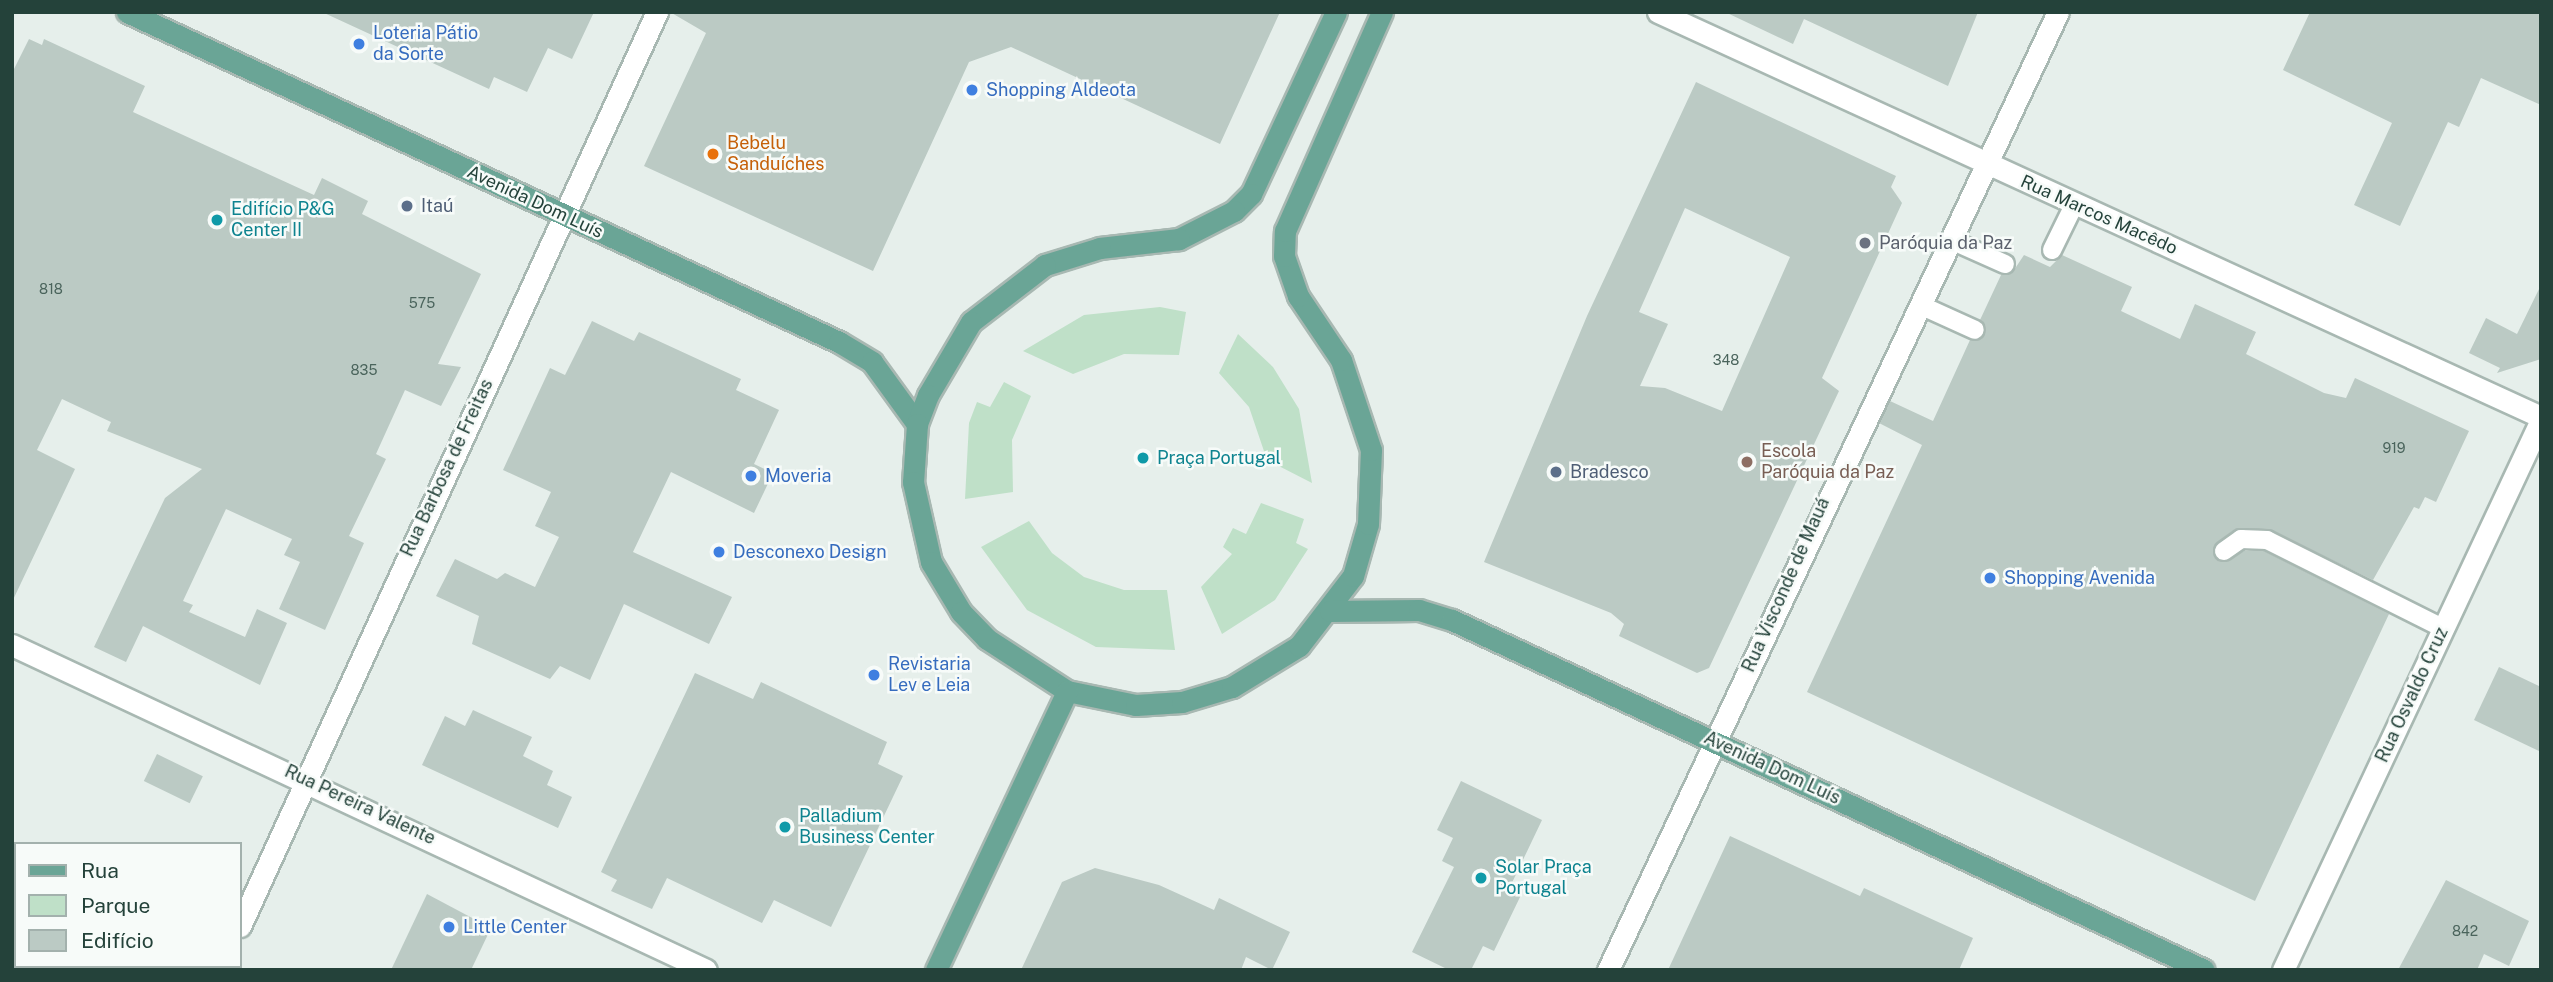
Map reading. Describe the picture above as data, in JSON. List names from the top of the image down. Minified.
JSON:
{"streets":{"main road":["Avenida Dom Luís"],"street":["Rua Marcos Macêdo","Rua Barbosa de Freitas","Rua Visconde de Mauá","Rua Osvaldo Cruz","Rua Pereira Valente"]},"crossings":[["Avenida Dom Luís","Rua Barbosa de Freitas"],["Avenida Dom Luís","Rua Visconde de Mauá"],["Rua Marcos Macêdo","Rua Visconde de Mauá"],["Rua Marcos Macêdo","Rua Osvaldo Cruz"],["Rua Barbosa de Freitas","Rua Pereira Valente"]],"places":["Loteria Pátio da Sorte","Shopping Aldeota","Bebelu Sanduíches","Itaú","Edifício P&G Center II","Paróquia da Paz","Praça Portugal","Escola Paróquia da Paz","Bradesco","Moveria","Desconexo Design","Shopping Avenida","Revistaria Lev e Leia","Palladium Business Center","Solar Praça Portugal","Little Center"],"house_numbers":["818","575","348","835","919","842"],"legend":["Rua","Parque","Edifício"]}
